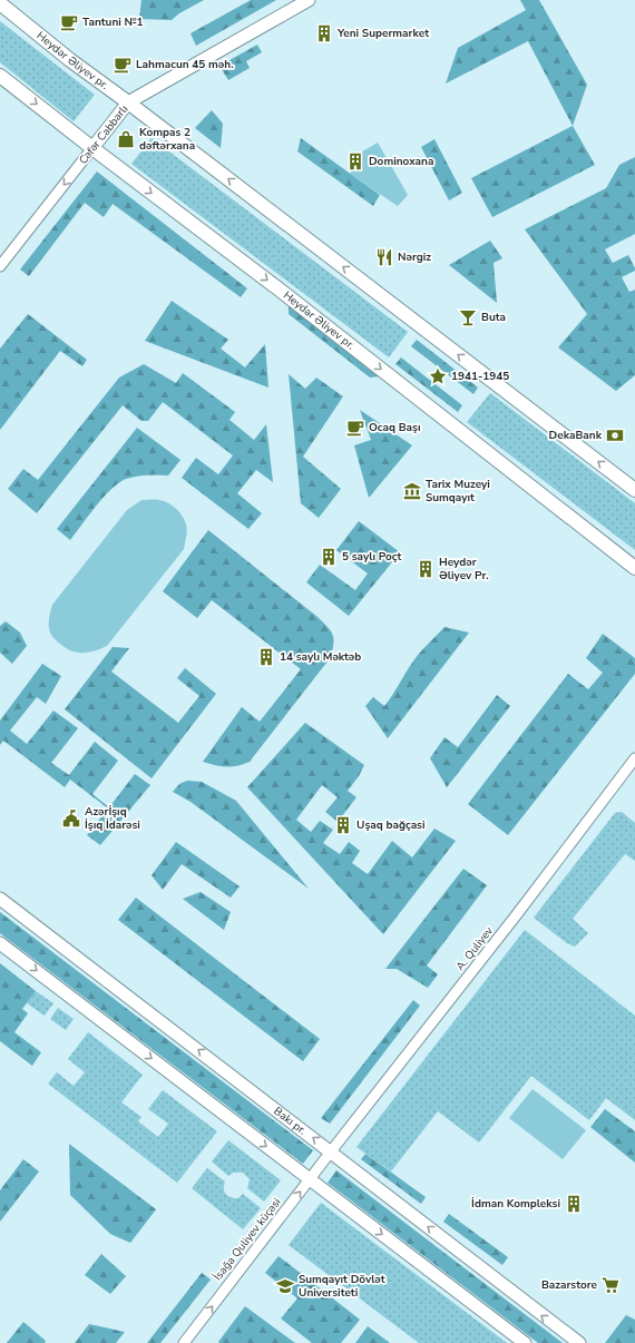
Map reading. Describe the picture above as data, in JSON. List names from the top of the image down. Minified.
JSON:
{"streets":{"main road":["Heydər Əliyev pr."],"street":["Cəfər Cabbarlı","A. Quliyev","Bakı pr.","İsağa Quliyev küçəsi"]},"crossings":[["Heydər Əliyev pr.","Cəfər Cabbarlı"],["A. Quliyev","Bakı pr."],["A. Quliyev","İsağa Quliyev küçəsi"],["Bakı pr.","İsağa Quliyev küçəsi"]],"one_way":["Cəfər Cabbarlı","İsağa Quliyev küçəsi"],"places":{"cafe":["Tantuni №1","Lahmacun 45 mәh.","Ocaq Başı"],"building":["Yeni Supermarket","Dominoxana","5 saylı Poçt","Heydər Əliyev Pr.","14 saylı Məktəb","Uşaq bağçasi","İdman Kompleksi"],"shop":["Kompas 2 dəftərxana"],"restaurant":["Nərgiz"],"bar":["Buta"],"place":["1941-1945"],"bank":["DekaBank"],"museum":["Tarix Muzeyi Sumqayıt"],"public building":["Azərİşıq İşıq İdarəsi"],"supermarket":["Bazarstore"],"school or university":["Sumqayıt Dövlət Universiteti"]}}
